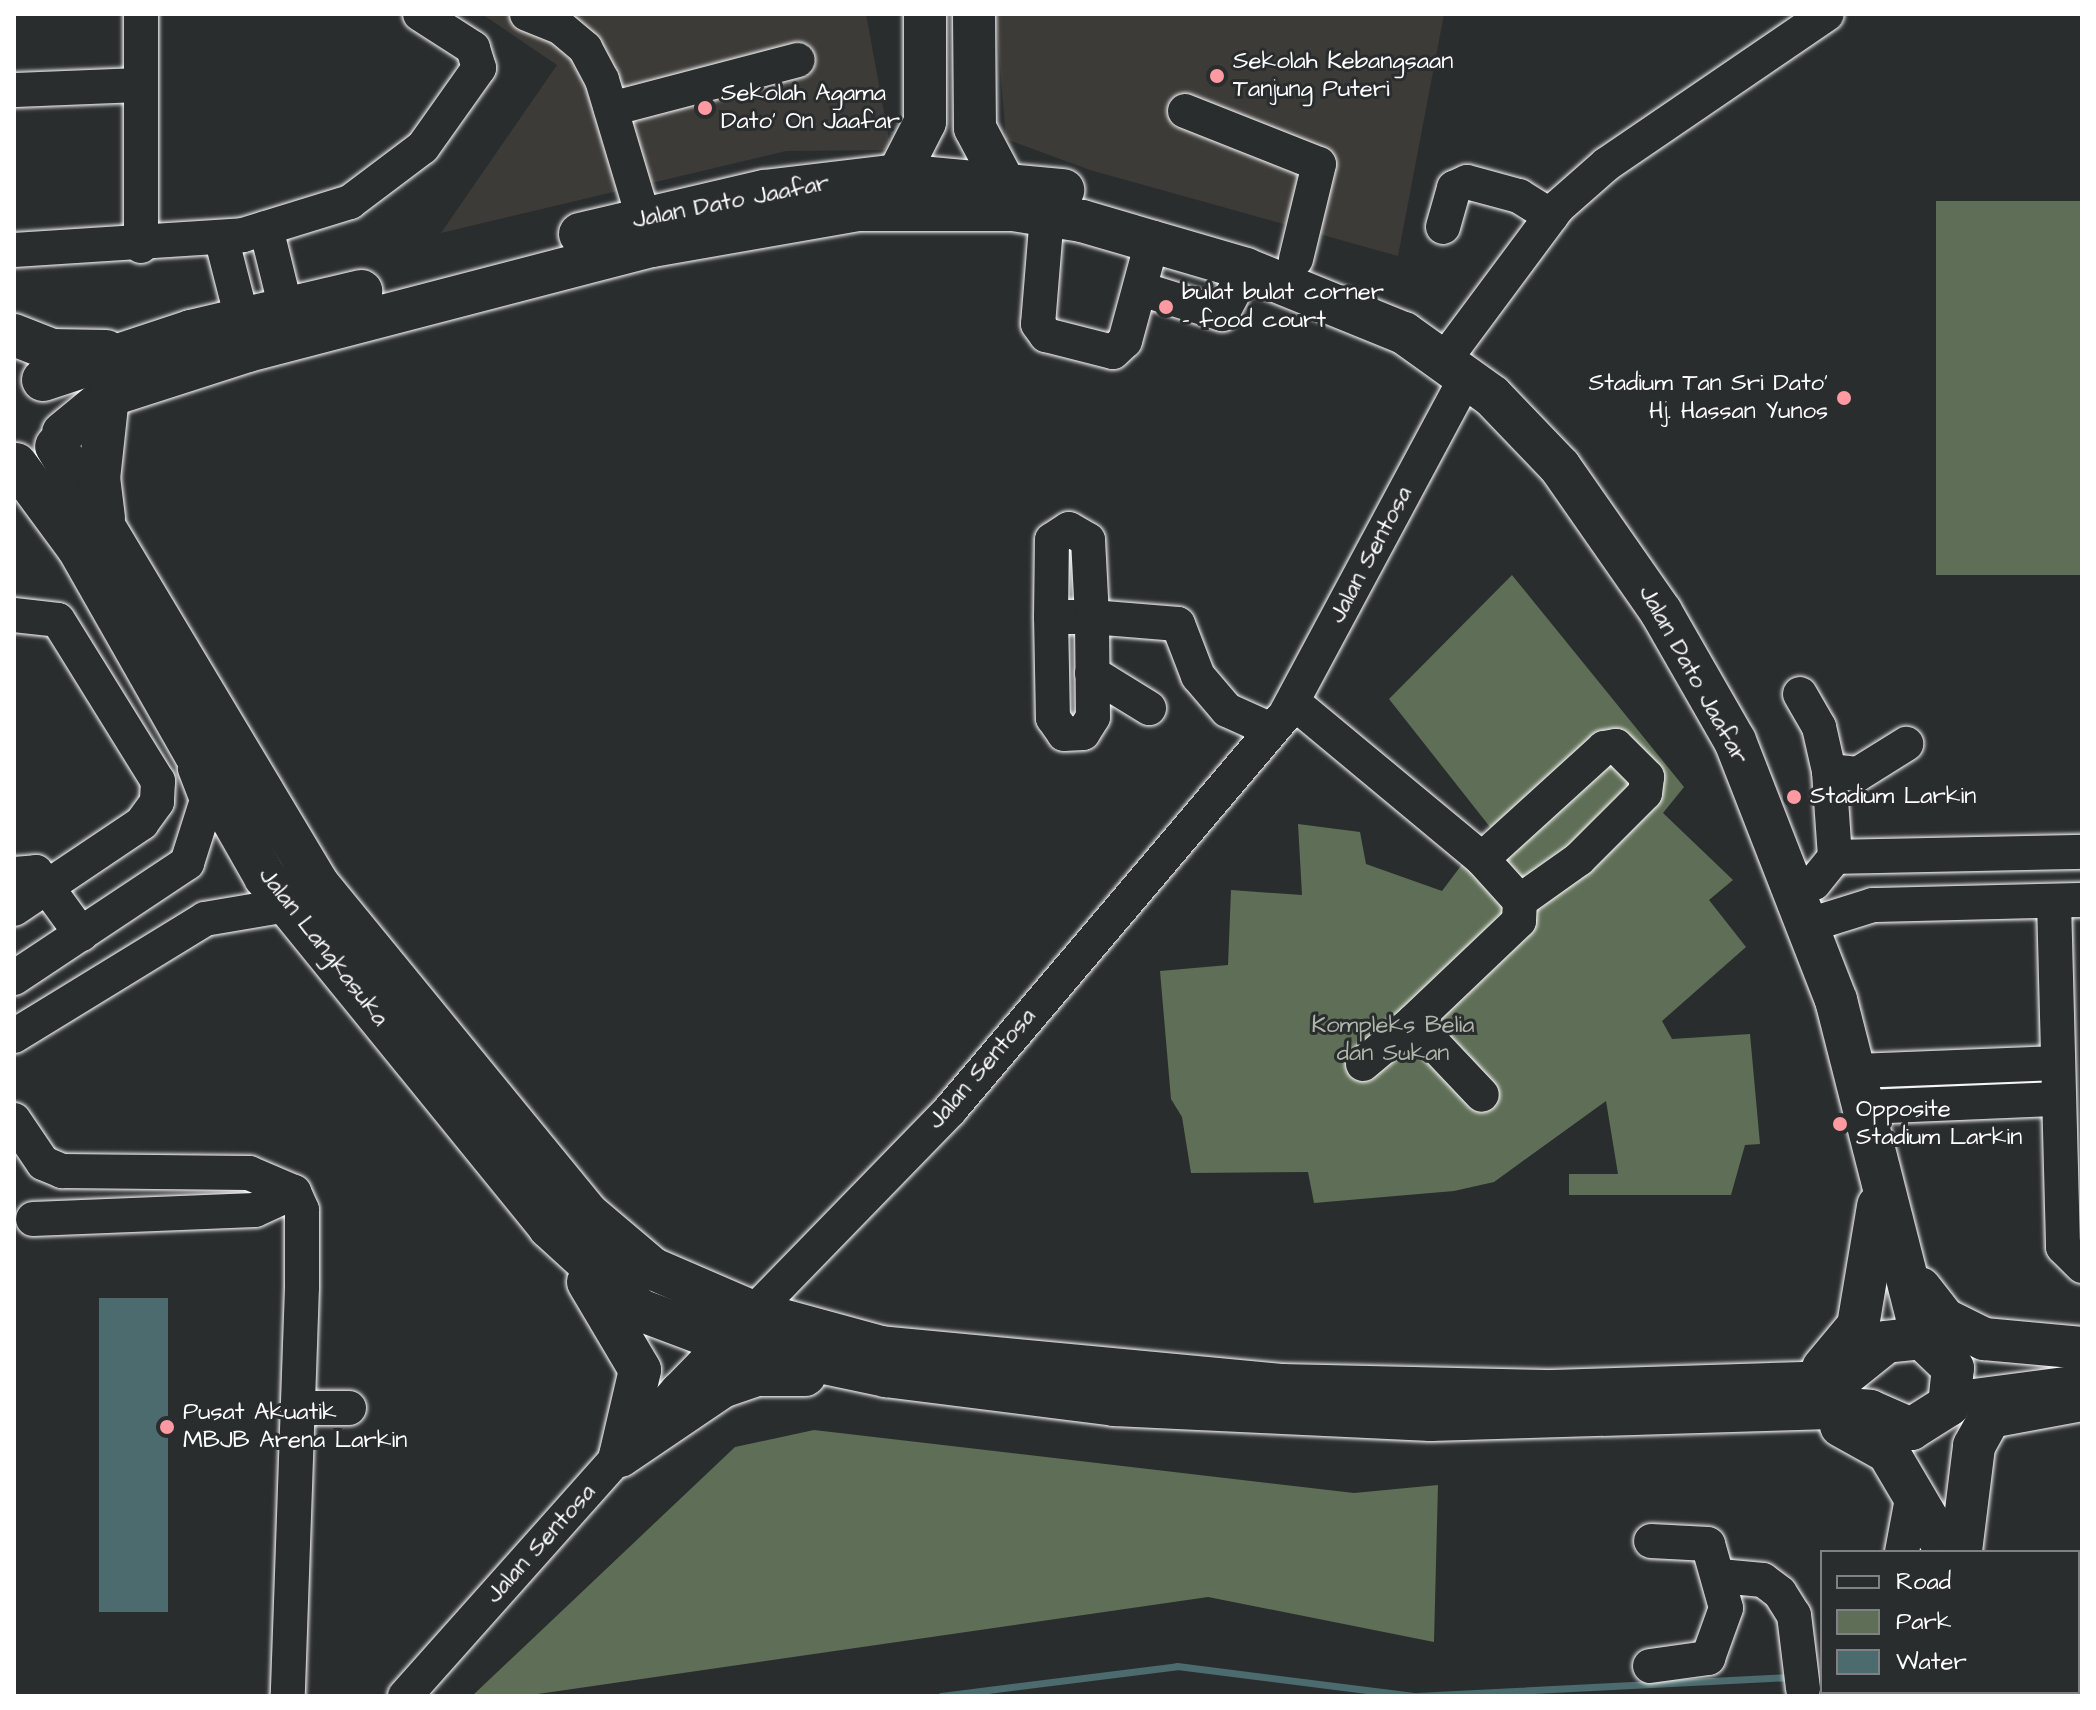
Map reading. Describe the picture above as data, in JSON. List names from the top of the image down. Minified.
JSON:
{"streets":{"main road":["Jalan Dato Jaafar","Jalan Langkasuka"],"street":["Jalan Sentosa"]},"crossings":[["Jalan Dato Jaafar","Jalan Sentosa"],["Jalan Dato Jaafar","Jalan Langkasuka"],["Jalan Sentosa","Jalan Langkasuka"]],"parks":["Kompleks Belia dan Sukan"],"places":["Sekolah Kebangsaan Tanjung Puteri","Sekolah Agama Dato' On Jaafar","bulat bulat corner - food court","Stadium Tan Sri Dato’ Hj. Hassan Yunos","Stadium Larkin","Opposite Stadium Larkin","Pusat Akuatik MBJB Arena Larkin"],"legend":["Road","Park","Water"]}
